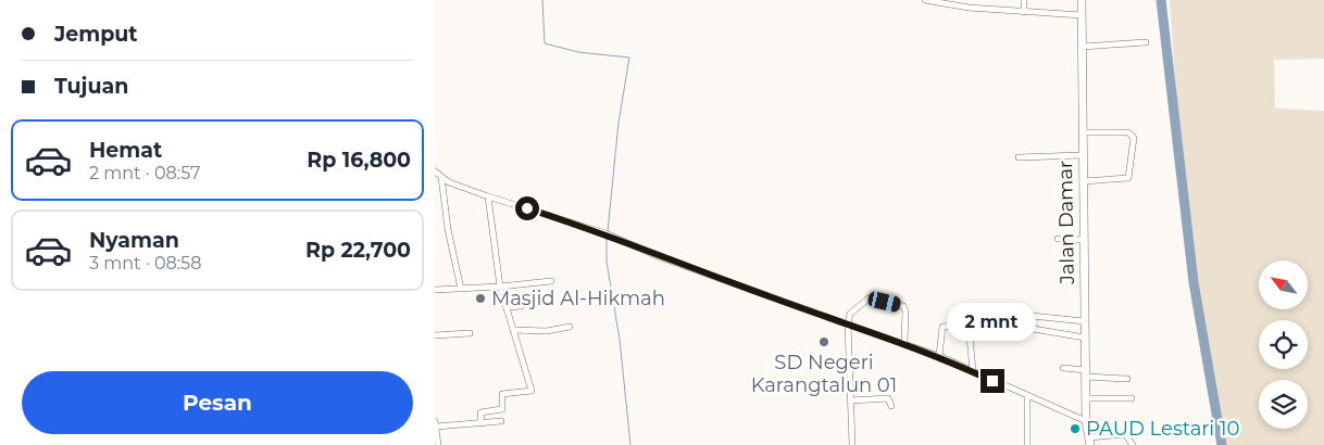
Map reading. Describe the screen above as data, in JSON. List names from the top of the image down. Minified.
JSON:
{"streets":{"street":["Jalan Damar"]},"places":["Masjid Al-Hikmah","SD Negeri Karangtalun 01","PAUD Lestari 10"],"north":"top left","page":{"banner":["Jemput","Tujuan"],"list":[{"name":"Hemat","note":"2 mnt · 08:57","value":"Rp 16,800"},{"name":"Nyaman","note":"3 mnt · 08:58","value":"Rp 22,700"}],"bubble":"2 mnt","buttons":"Pesan"}}
